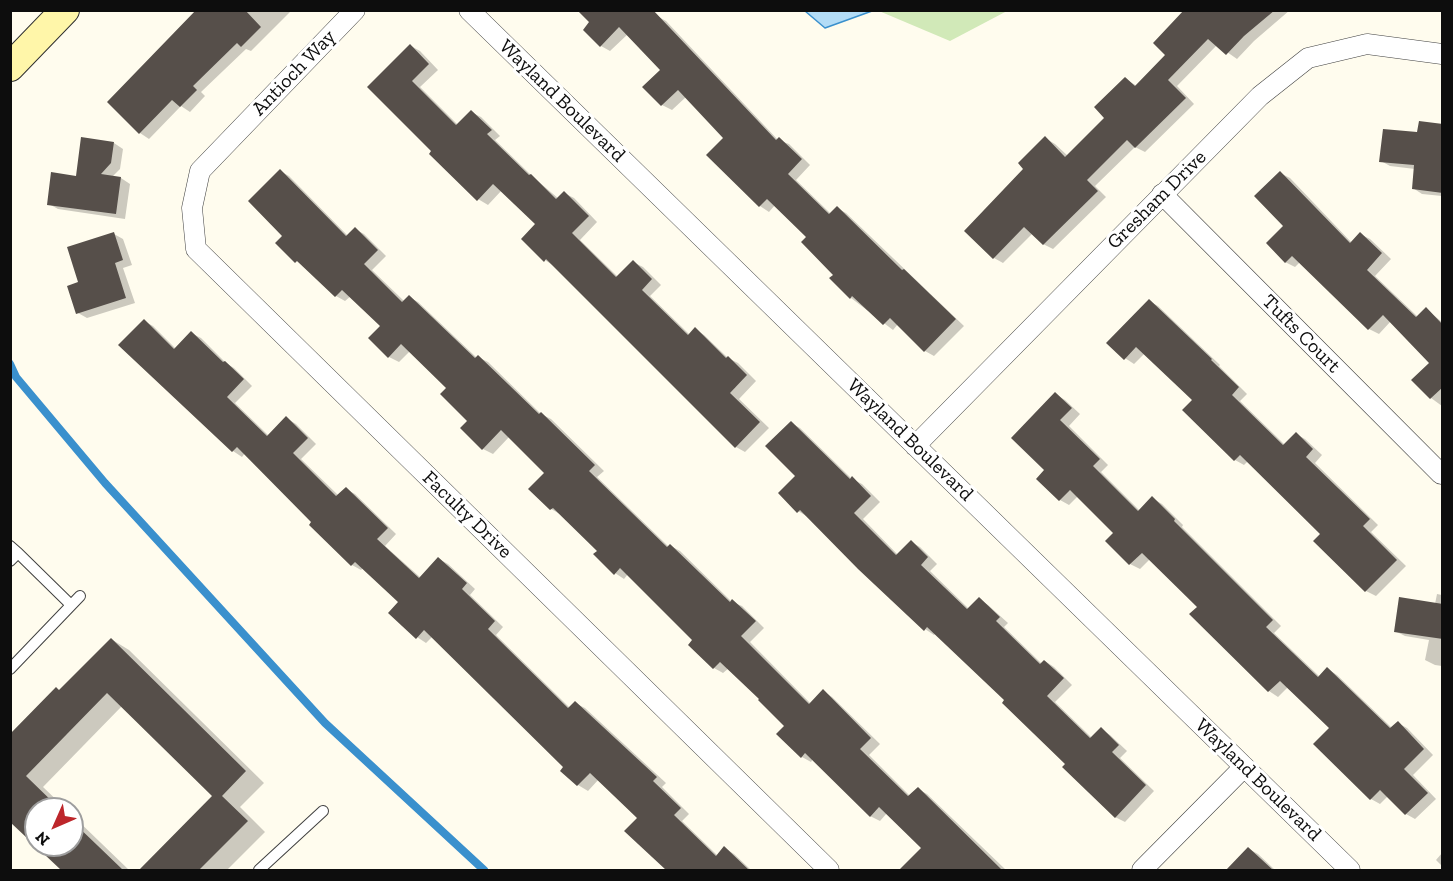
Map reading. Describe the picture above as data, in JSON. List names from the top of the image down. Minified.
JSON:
{"streets":{"street":["Antioch Way","Wayland Boulevard","Gresham Drive","Tufts Court","Faculty Drive"]},"crossings":[["Antioch Way","Faculty Drive"],["Wayland Boulevard","Gresham Drive"],["Gresham Drive","Tufts Court"]],"north":"bottom left"}
